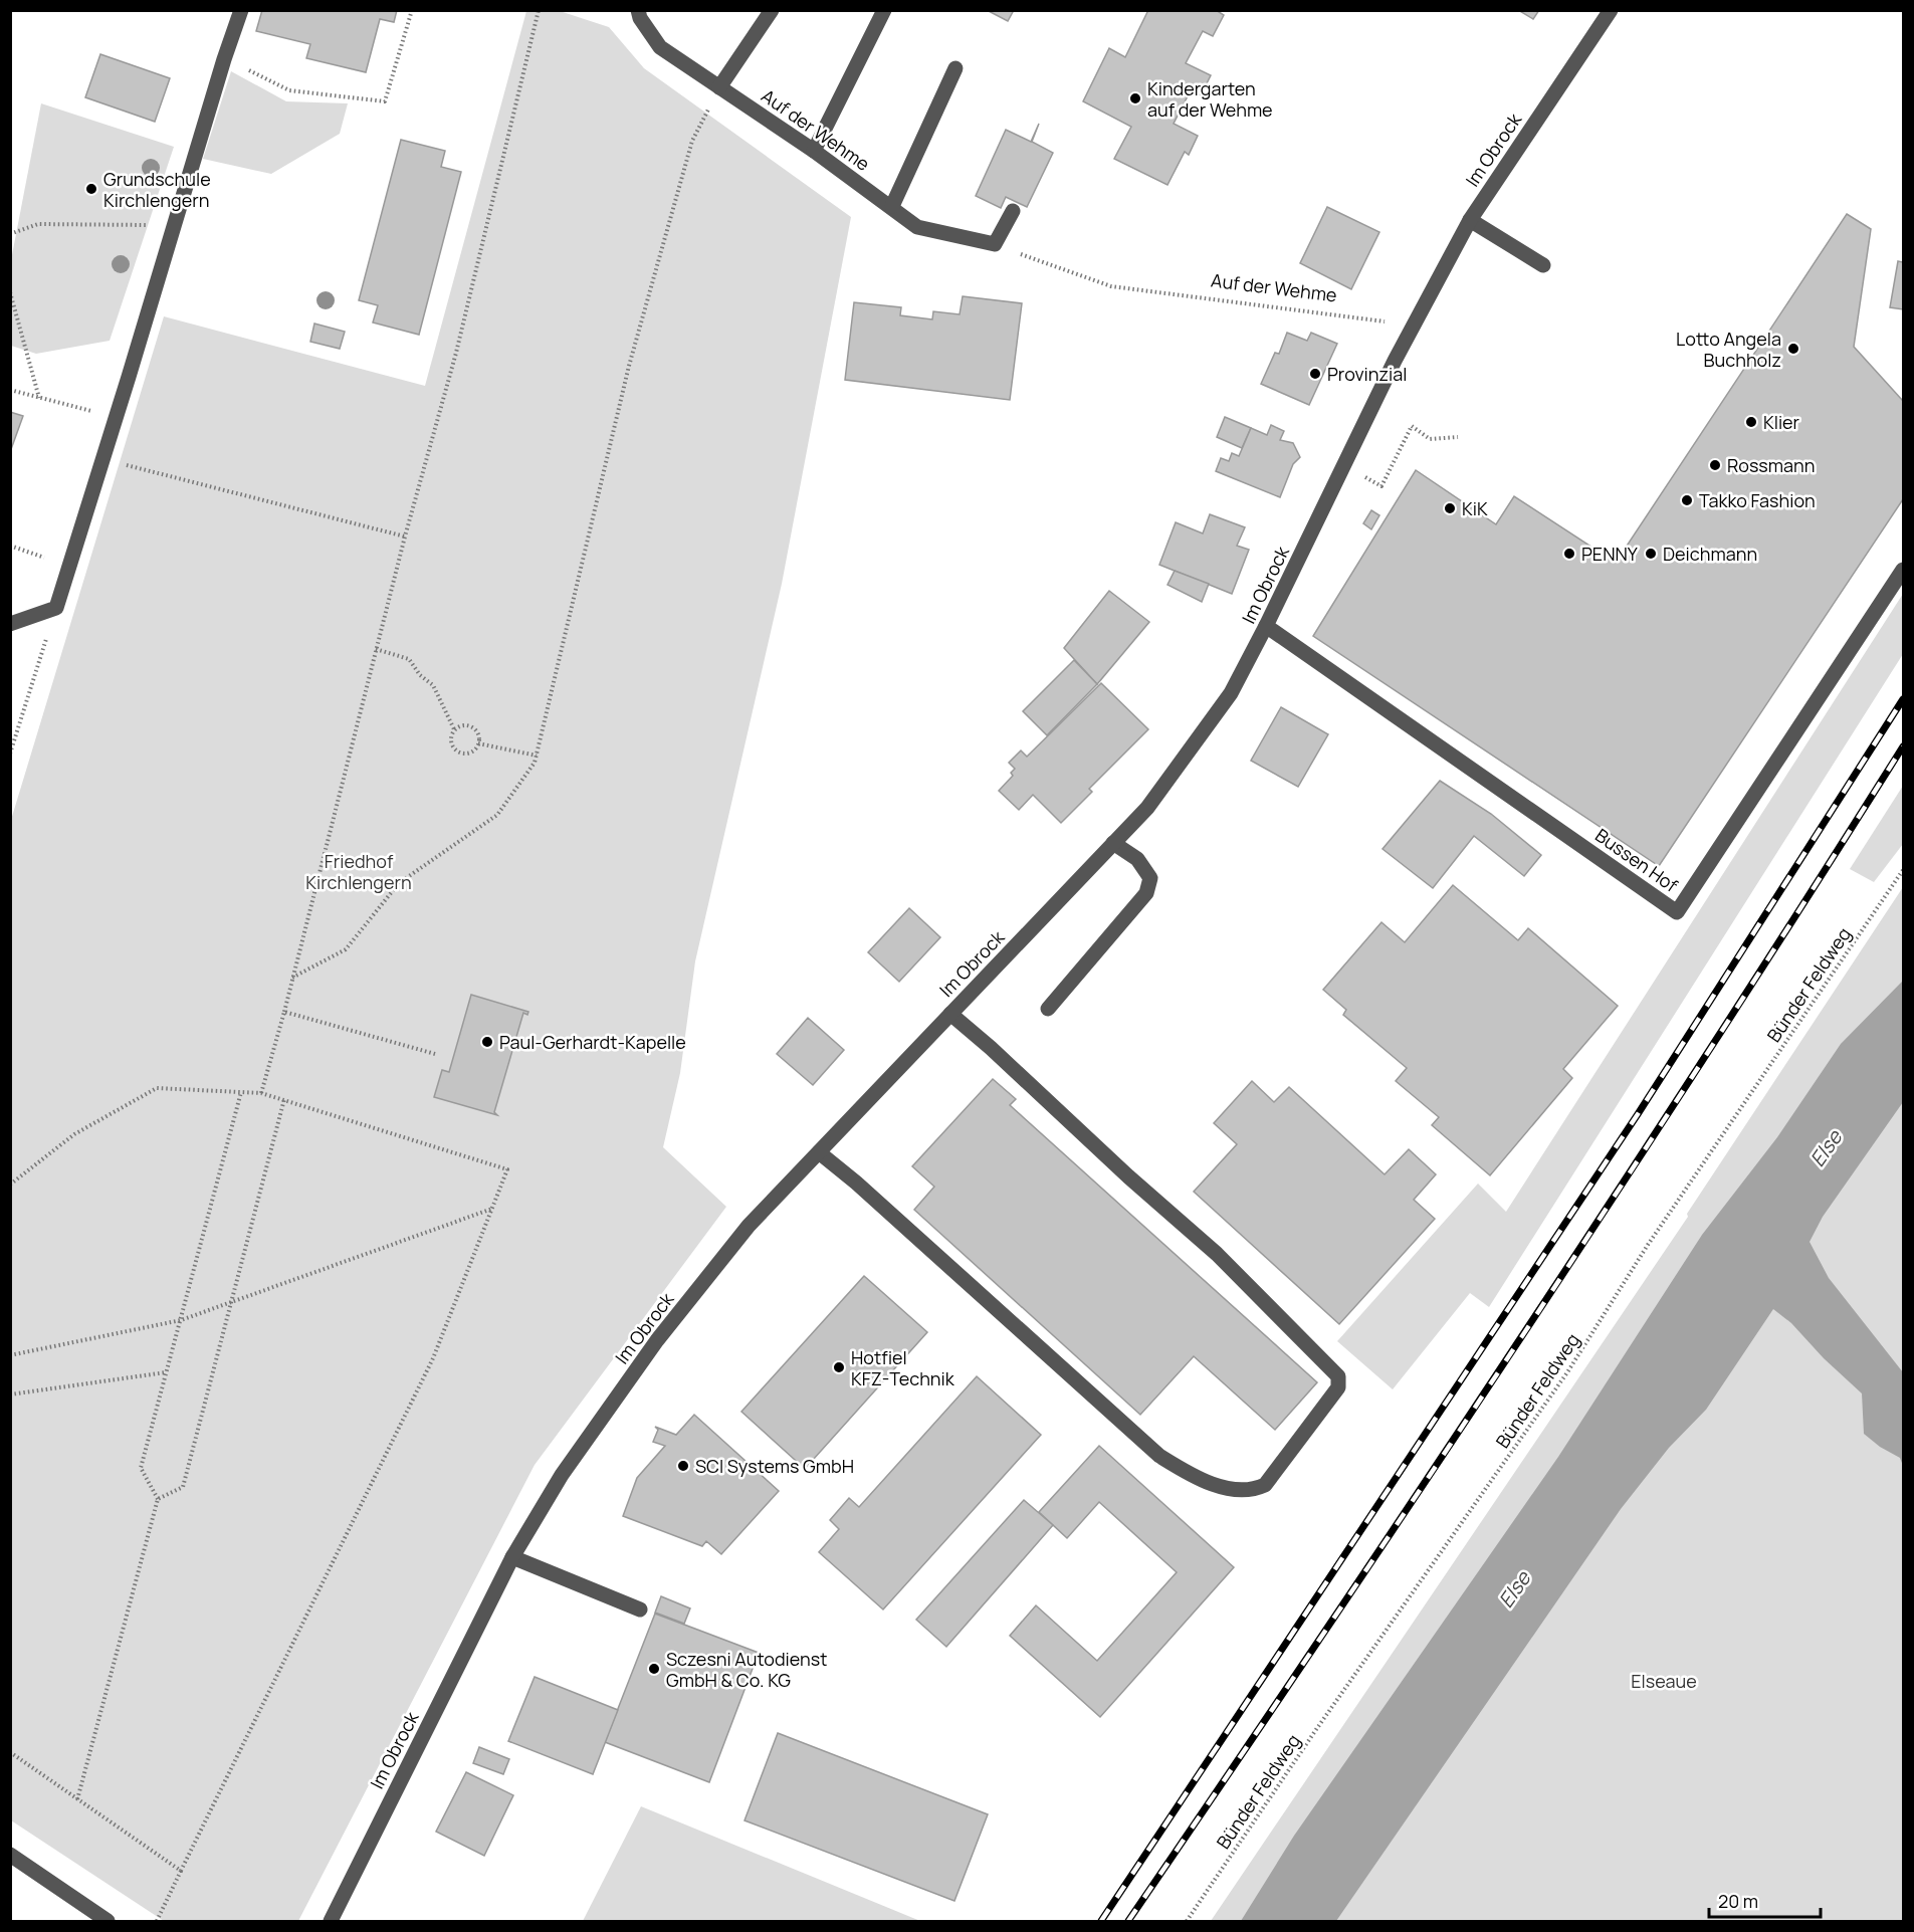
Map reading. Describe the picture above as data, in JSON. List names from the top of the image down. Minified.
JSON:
{"streets":{"street":["Auf der Wehme","Im Obrock","Bussen Hof"],"path":["Bünder Feldweg"]},"crossings":[["Auf der Wehme","Im Obrock"],["Im Obrock","Bussen Hof"]],"water":["Else"],"parks":["Friedhof Kirchlengern","Elseaue"],"places":["Kindergarten auf der Wehme","Grundschule Kirchlengern","Lotto Angela Buchholz","Provinzial","Klier","Rossmann","Takko Fashion","KiK","PENNY","Deichmann","Paul-Gerhardt-Kapelle","Hotfiel KFZ-Technik","SCI Systems GmbH","Sczesni Autodienst GmbH & Co. KG"],"scale_bar":"20 m"}
